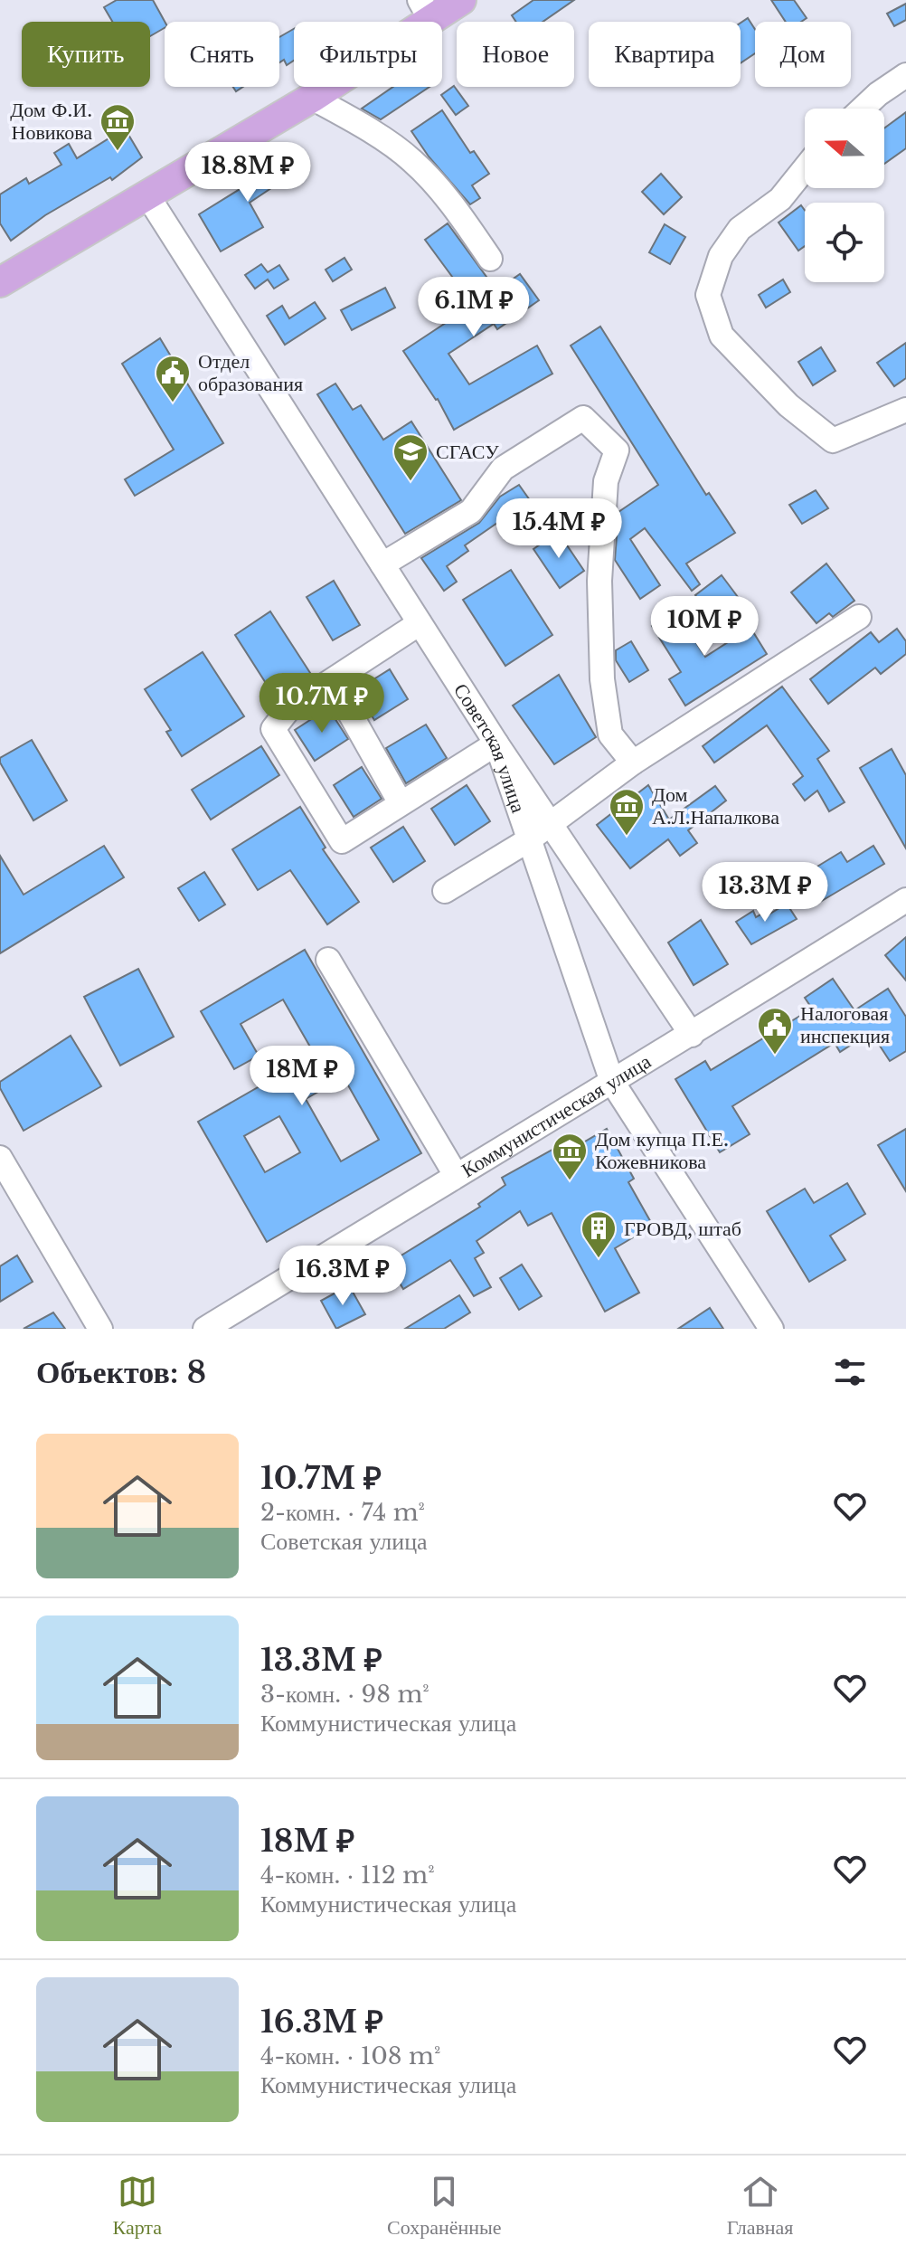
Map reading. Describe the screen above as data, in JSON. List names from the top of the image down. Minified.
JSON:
{"streets":{"street":["Советская улица","Коммунистическая улица"]},"crossings":[["Советская улица","Коммунистическая улица"]],"places":{"museum":["Дом Ф.И. Новикова","Дом А.Л.Напалкова","Дом купца П.Е. Кожевникова"],"public building":["Отдел образования","Налоговая инспекция"],"school or university":["СГАСУ"],"building":["ГРОВД, штаб"]},"north":"left","page":{"chip":["Купить","Снять","Фильтры","Новое","Квартира","Дом"],"price":["18.8M ₽","6.1M ₽","15.4M ₽","10M ₽","10.7M ₽","13.3M ₽","18M ₽","16.3M ₽"],"heading":"Объектов: 8","list":[{"name":"10.7M ₽","note":"2-комн. · 74 m² · Советская улица"},{"name":"13.3M ₽","note":"3-комн. · 98 m² · Коммунистическая улица"},{"name":"18M ₽","note":"4-комн. · 112 m² · Коммунистическая улица"},{"name":"16.3M ₽","note":"4-комн. · 108 m² · Коммунистическая улица"}],"tabs":["Карта","Сохранённые","Главная"]}}
